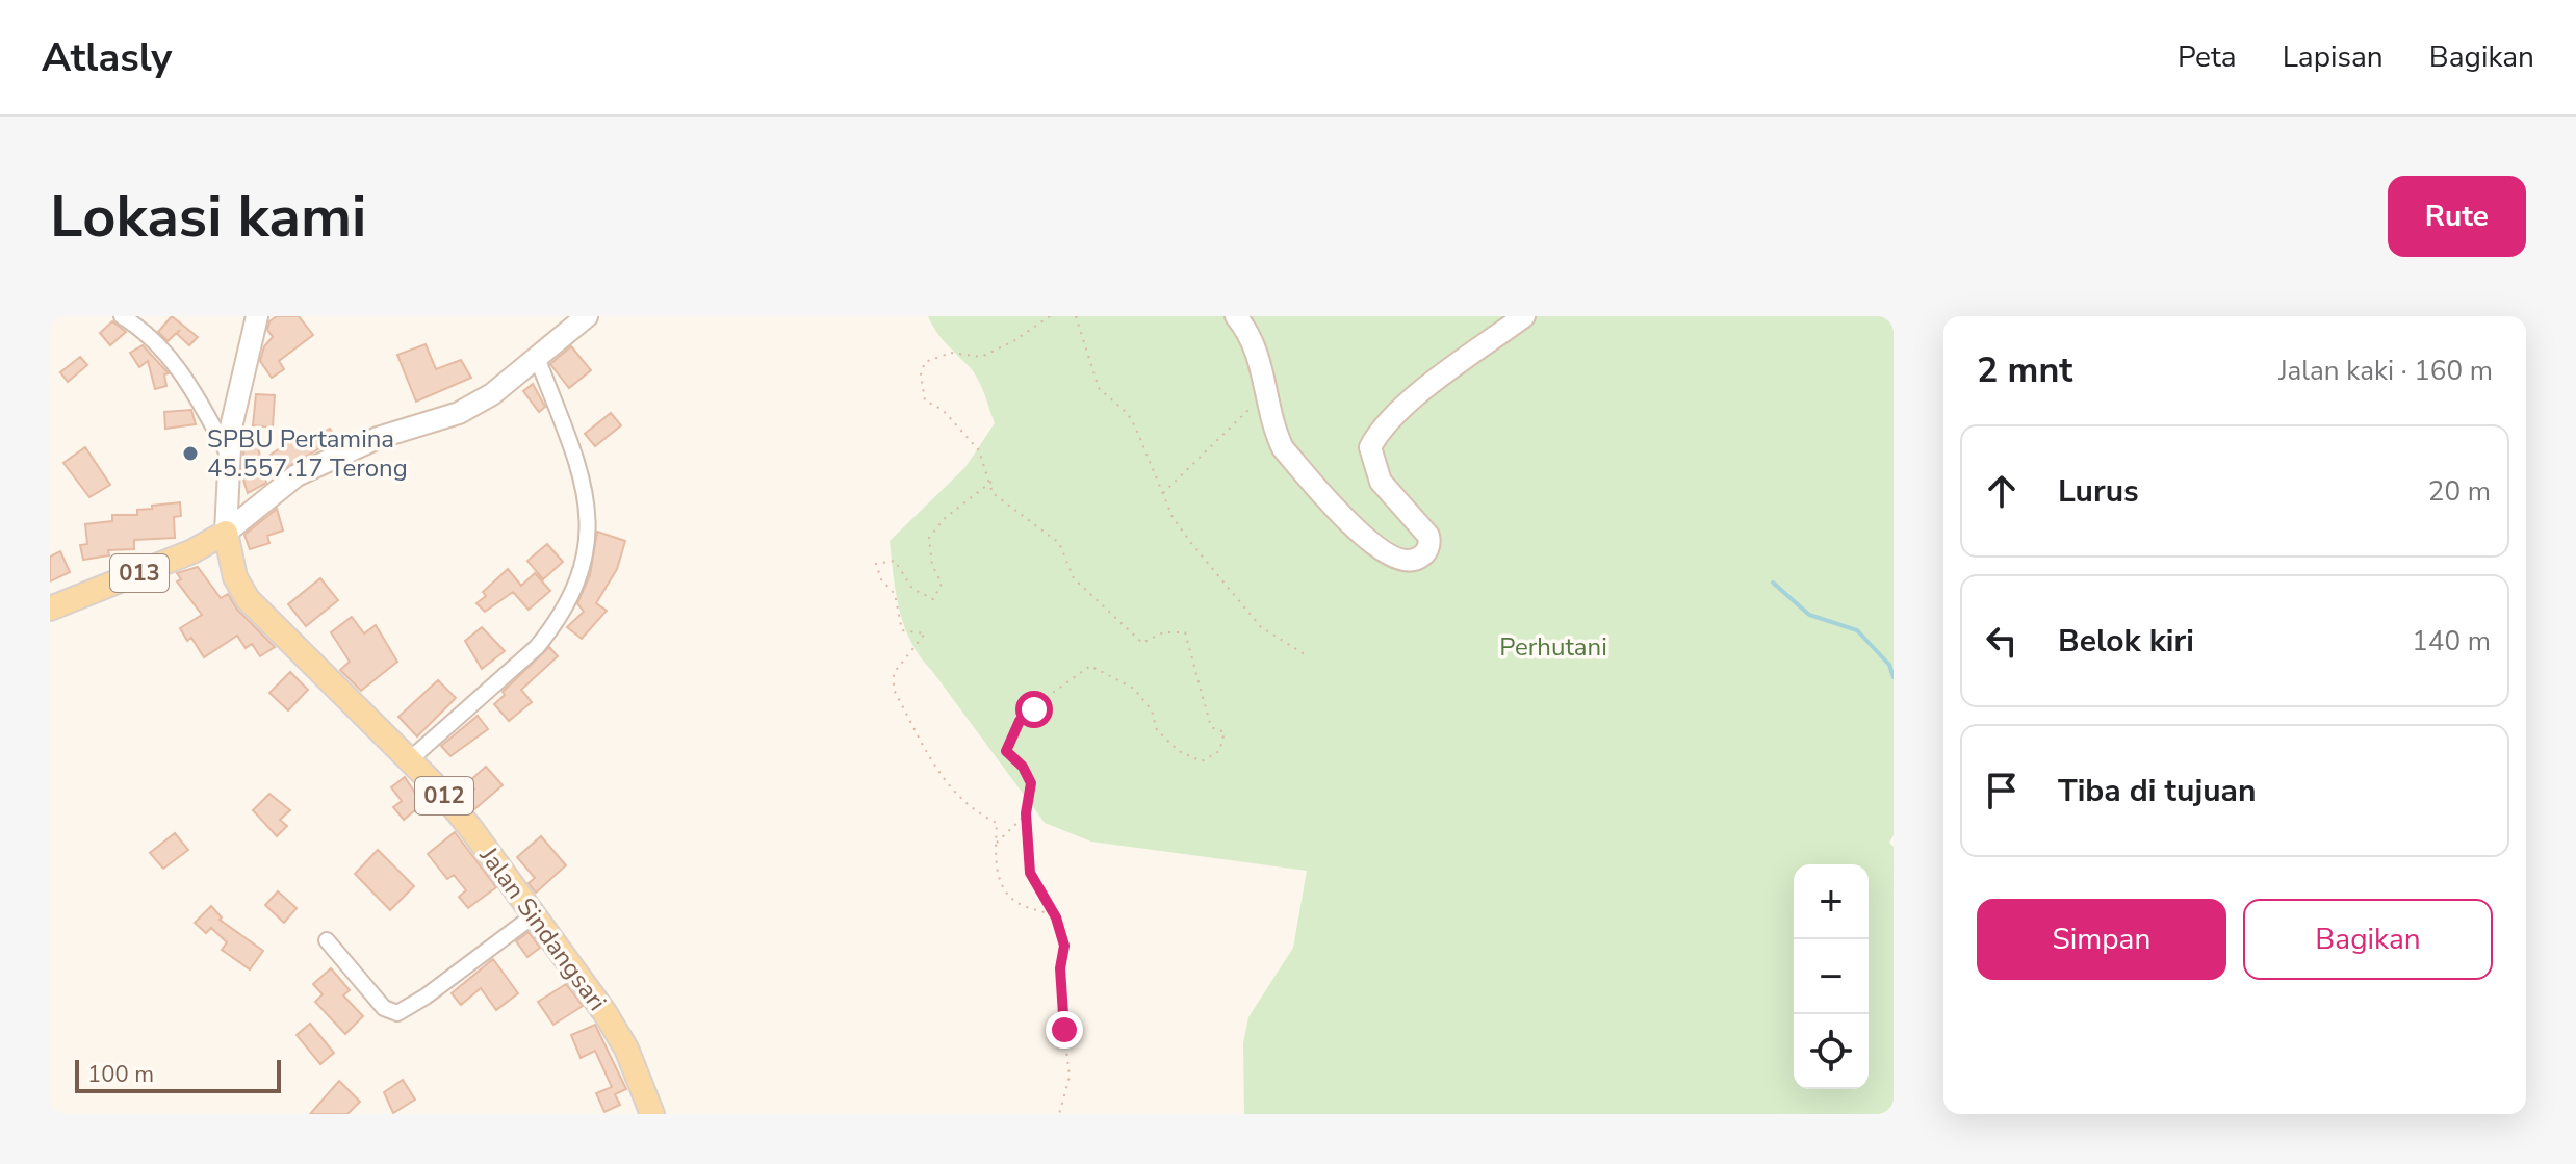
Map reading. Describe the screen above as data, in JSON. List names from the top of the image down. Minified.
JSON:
{"streets":{"main road":["013","012","Jalan Sindangsari"]},"crossings":[["013","Jalan Sindangsari"]],"parks":["Perhutani"],"places":["SPBU Pertamina 45.557.17 Terong"],"scale_bar":"100 m","page":{"header":"Atlasly","nav":["Peta","Lapisan","Bagikan"],"buttons":["Rute",["Simpan","Bagikan"]],"title":"Lokasi kami","heading":["2 mnt","Jalan kaki · 160 m"],"list":[["Lurus","20 m"],["Belok kiri","140 m"],"Tiba di tujuan"],"map_buttons":["+","−"],"scale":"100 m"}}
